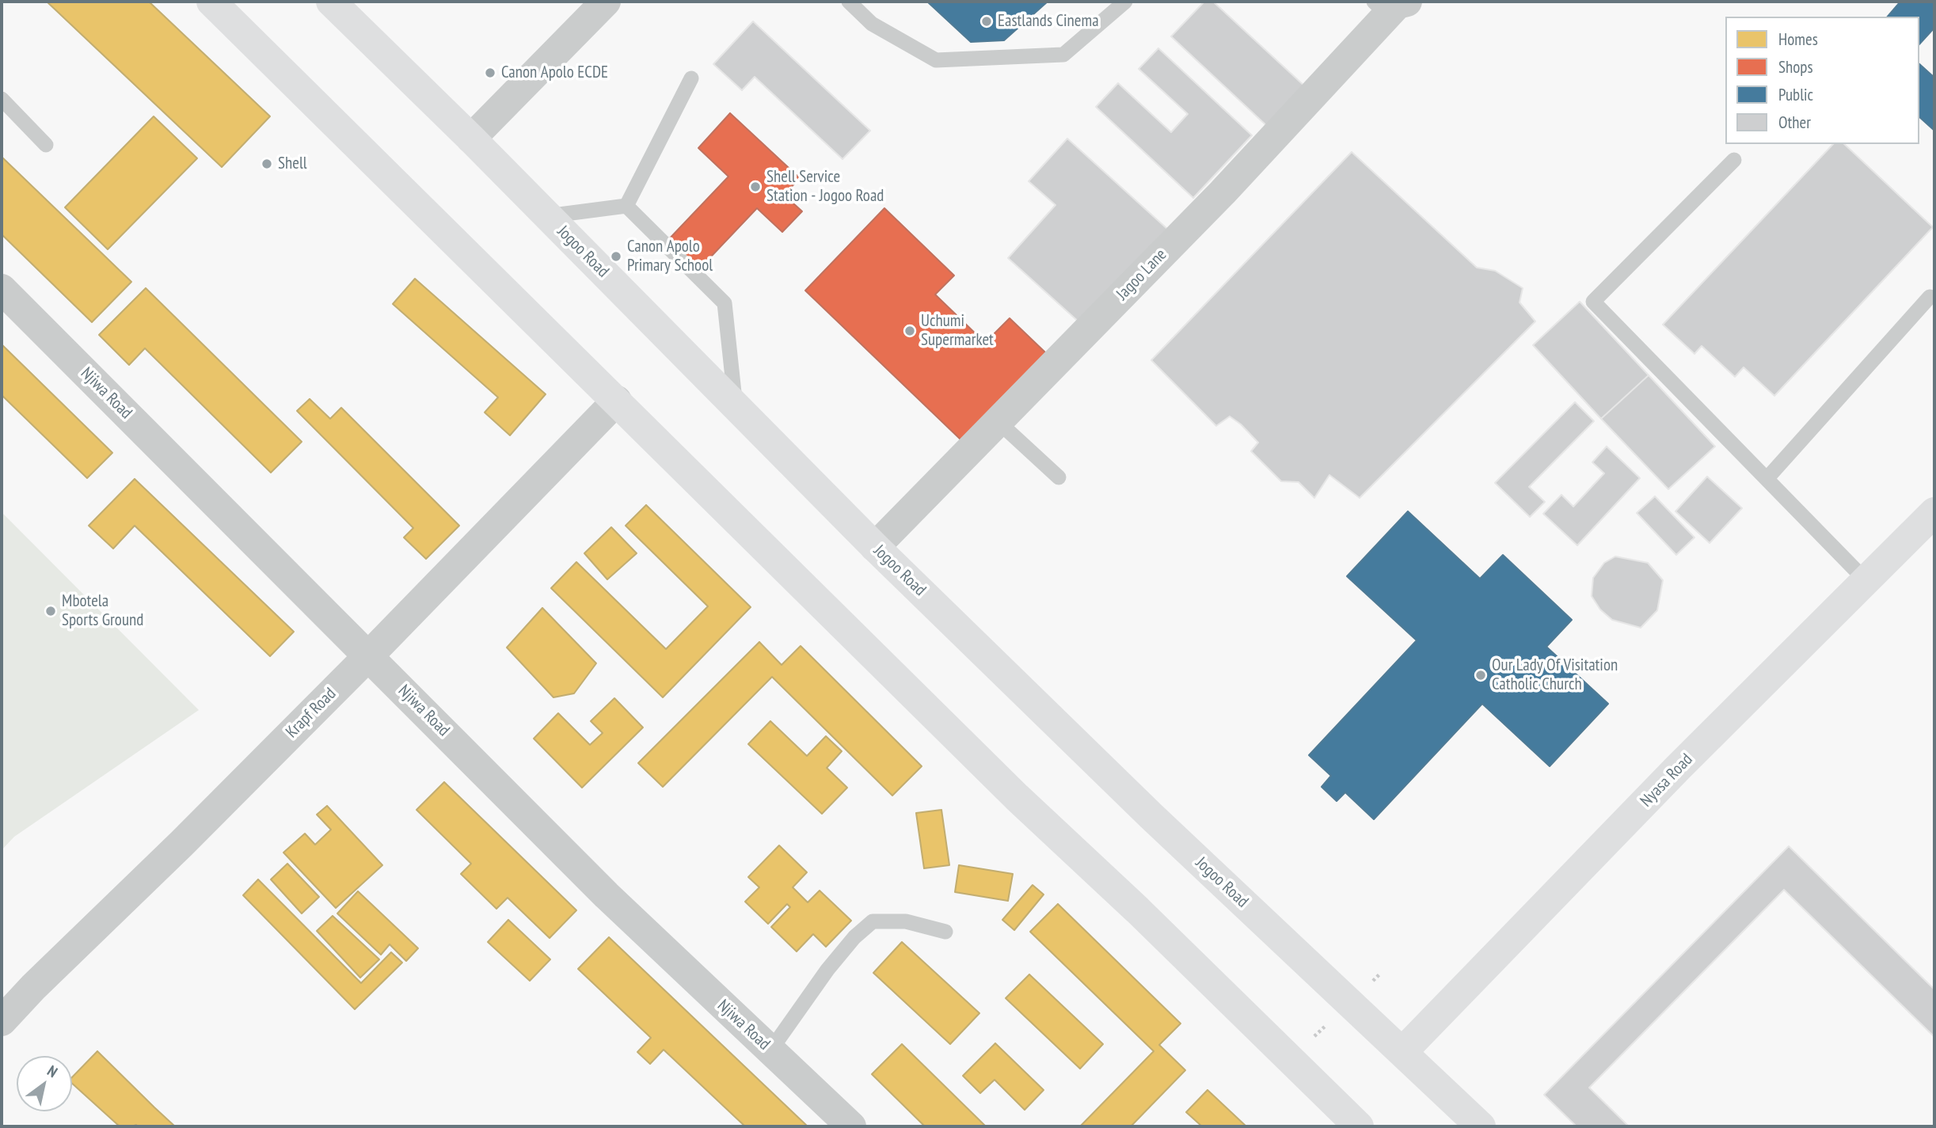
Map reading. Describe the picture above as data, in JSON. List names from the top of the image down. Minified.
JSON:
{"streets":{"main road":["Jogoo Road","Nyasa Road"],"street":["Jagoo Lane","Njiwa Road","Krapf Road"]},"crossings":[["Jogoo Road","Jagoo Lane"],["Jogoo Road","Nyasa Road"],["Njiwa Road","Krapf Road"]],"places":["Eastlands Cinema","Canon Apolo ECDE","Shell","Shell Service Station - Jogoo Road","Canon Apolo Primary School","Uchumi Supermarket","Mbotela Sports Ground","Our Lady Of Visitation Catholic Church"],"legend":["Homes","Shops","Public","Other"],"north":"top right"}
